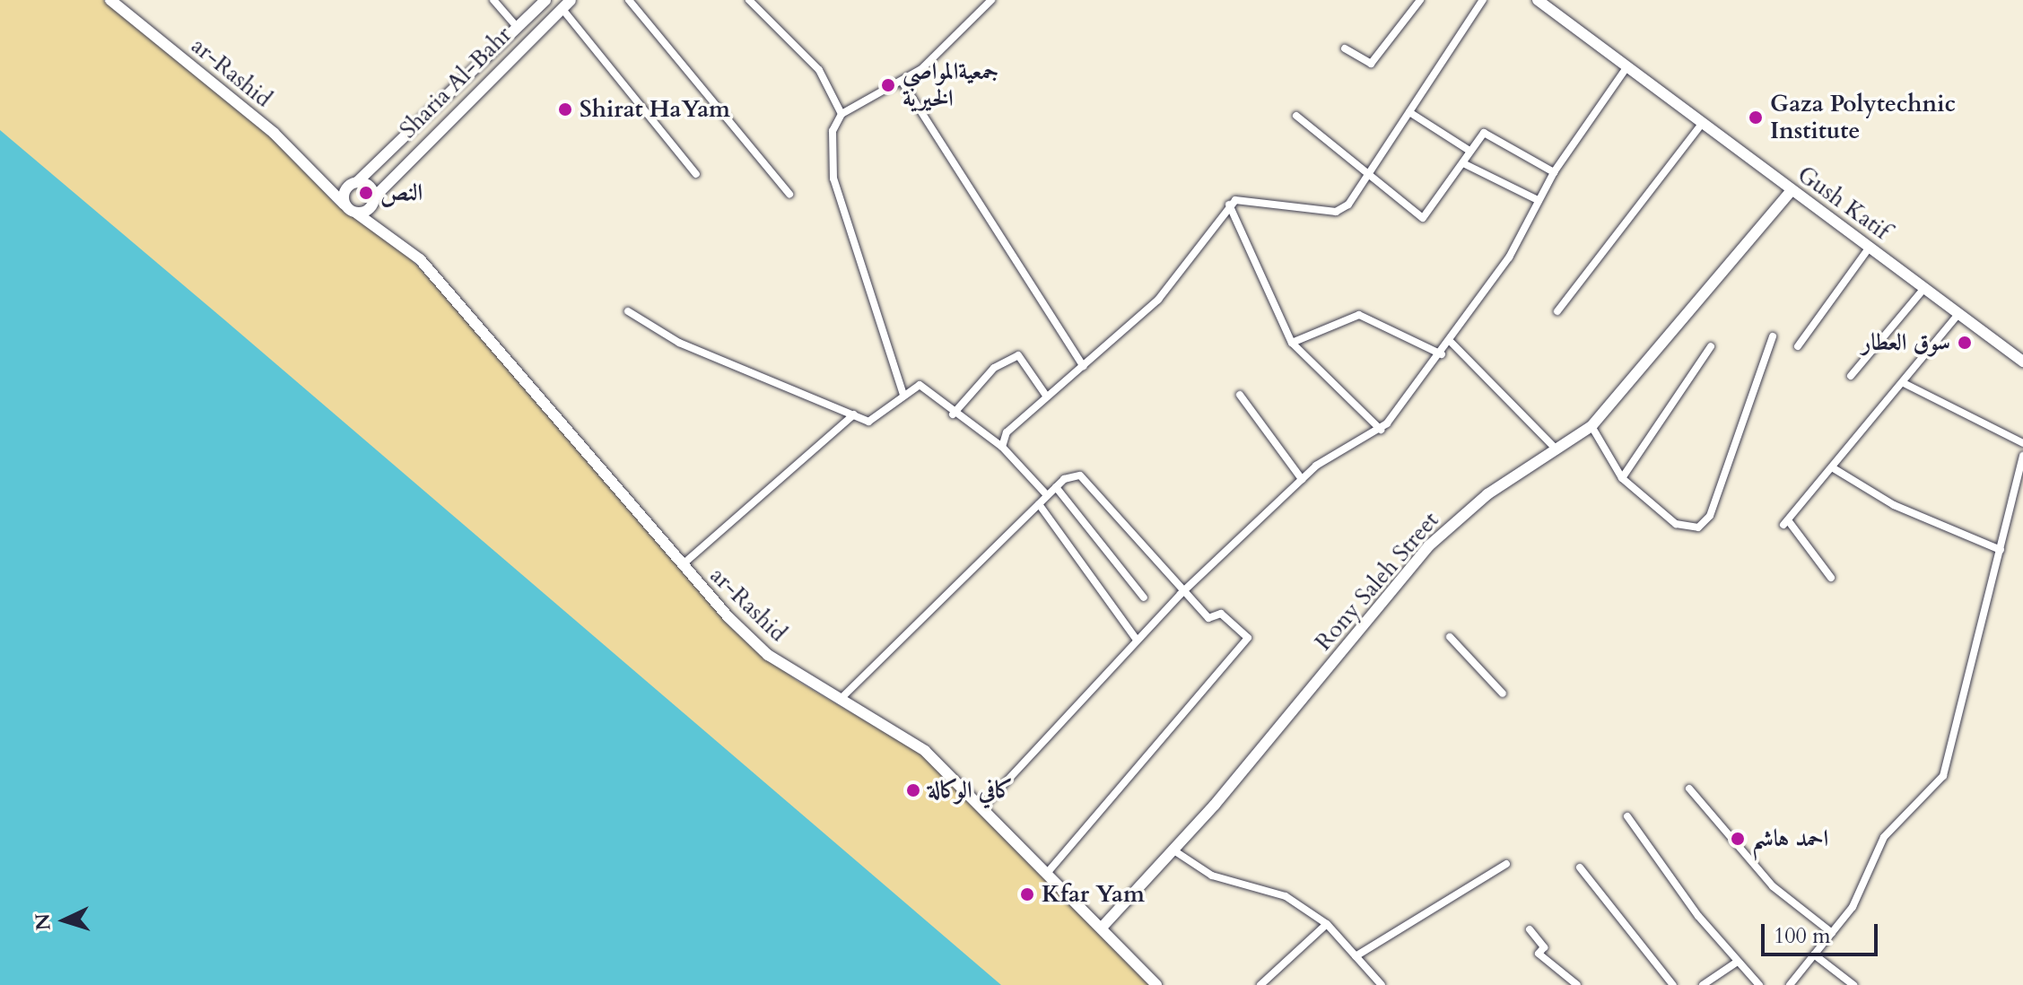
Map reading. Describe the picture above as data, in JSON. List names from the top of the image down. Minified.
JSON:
{"streets":{"main road":["ar-Rashid","Sharia Al-Bahr","Gush Katif","Rony Saleh Street"]},"crossings":[["ar-Rashid","Sharia Al-Bahr"],["ar-Rashid","Rony Saleh Street"],["Gush Katif","Rony Saleh Street"]],"places":["جمعيةالمواصي الخيرية","Shirat HaYam","Gaza Polytechnic Institute","النص","سوق العطار","كافي الوكالة","احمد هاشم","Kfar Yam"],"scale_bar":"100 m","north":"left"}
